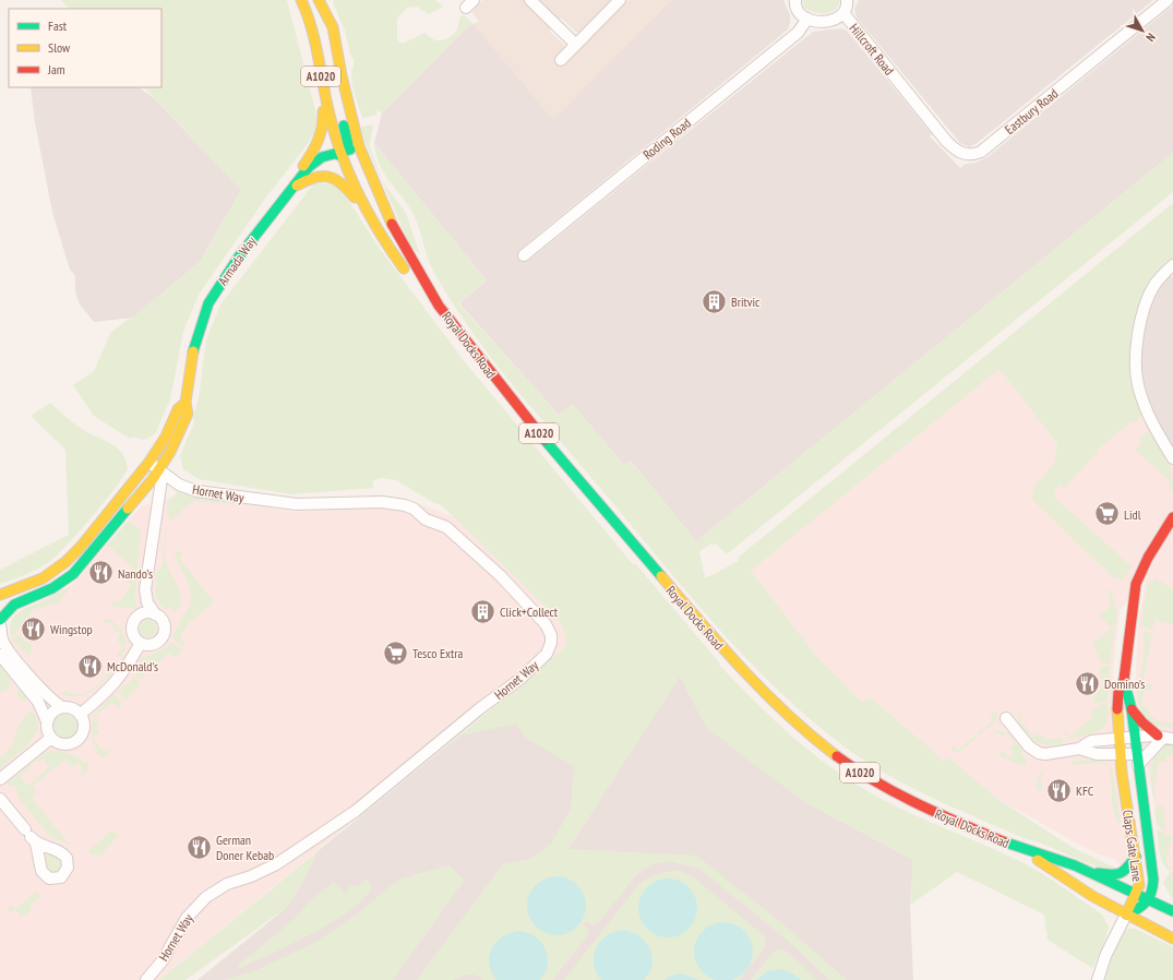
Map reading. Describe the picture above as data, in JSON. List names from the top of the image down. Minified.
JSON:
{"streets":{"main road":["A1020","Armada Way","Royal Docks Road","Claps Gate Lane"],"street":["Hillcroft Road","Eastbury Road","Roding Road","Hornet Way"]},"crossings":[["Hillcroft Road","Eastbury Road"],["A1020","Royal Docks Road"],["A1020","Claps Gate Lane"],["Armada Way","Royal Docks Road"],["Armada Way","Hornet Way"],["Royal Docks Road","Claps Gate Lane"]],"places":{"building":["Britvic","Click+Collect"],"supermarket":["Lidl","Tesco Extra"],"restaurant":["Nando's","Wingstop","McDonald's","Domino's","KFC","German Doner Kebab"]},"legend":["Fast","Slow","Jam"],"north":"bottom right"}
